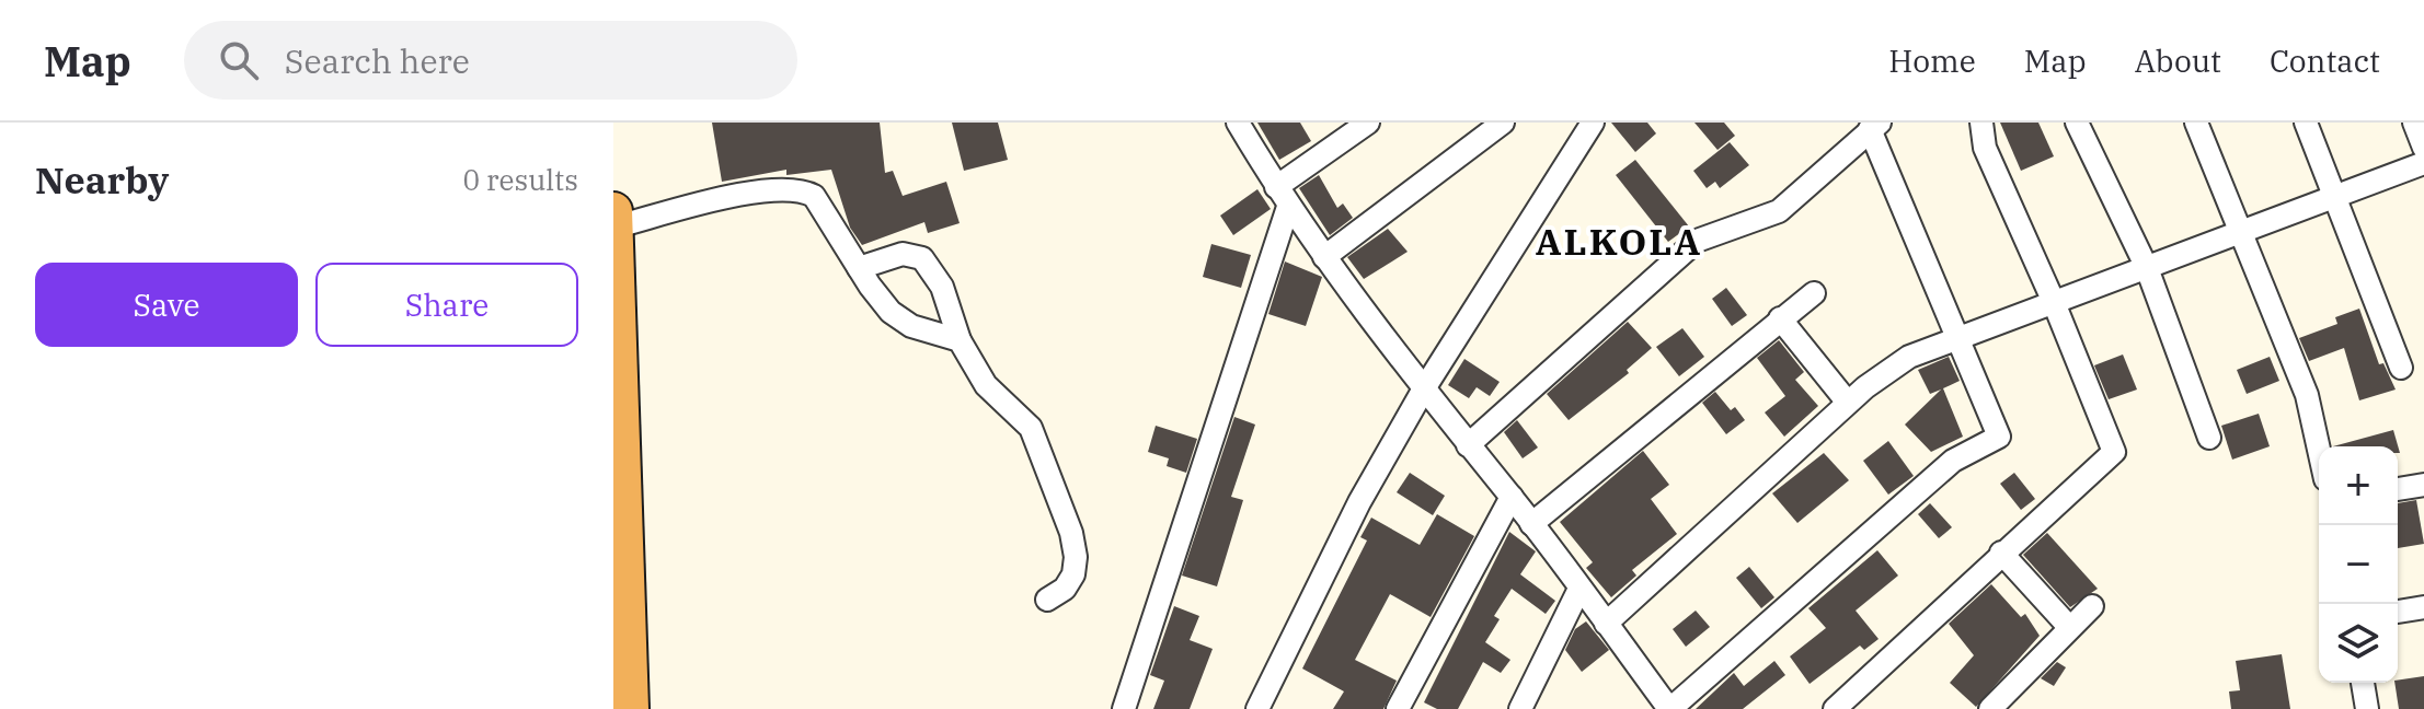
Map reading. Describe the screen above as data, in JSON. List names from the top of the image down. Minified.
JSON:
{"districts":["ALKOLA"],"page":{"header":"Map","search":"Search here","nav":["Home","Map","About","Contact"],"heading":["Nearby","0 results"],"buttons":["Save","Share"],"map_buttons":["+","−"]}}
